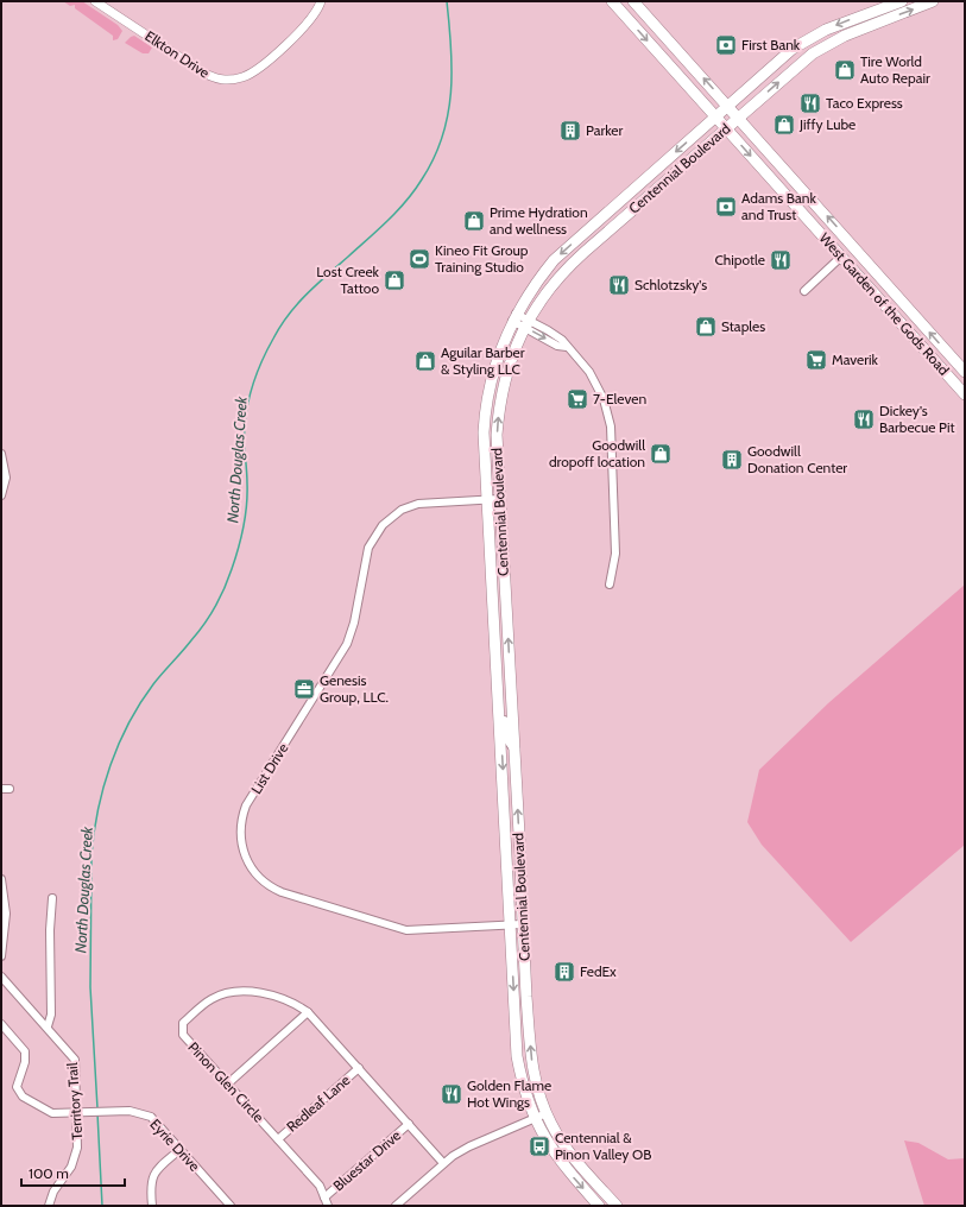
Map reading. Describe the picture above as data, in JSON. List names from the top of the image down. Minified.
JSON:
{"streets":{"main road":["Centennial Boulevard","West Garden of the Gods Road"],"street":["Elkton Drive","List Drive","Pinon Glen Circle","Territory Trail","Redleaf Lane","Eyrie Drive","Bluestar Drive"]},"crossings":[["Centennial Boulevard","West Garden of the Gods Road"],["Centennial Boulevard","List Drive"],["Pinon Glen Circle","Redleaf Lane"],["Pinon Glen Circle","Bluestar Drive"],["Territory Trail","Eyrie Drive"]],"water":["North Douglas Creek"],"places":{"bank":["First Bank","Adams Bank and Trust"],"shop":["Tire World Auto Repair","Jiffy Lube","Prime Hydration and wellness","Lost Creek Tattoo","Staples","Aguilar Barber & Styling LLC","Goodwill dropoff location"],"restaurant":["Taco Express","Chipotle","Schlotzsky's","Dickey's Barbecue Pit","Golden Flame Hot Wings"],"building":["Parker","Goodwill Donation Center","FedEx"],"sports":["Kineo Fit Group Training Studio"],"supermarket":["Maverik","7-Eleven"],"office":["Genesis Group, LLC."],"bus stop":["Centennial & Pinon Valley OB"]},"scale_bar":"100 m"}
